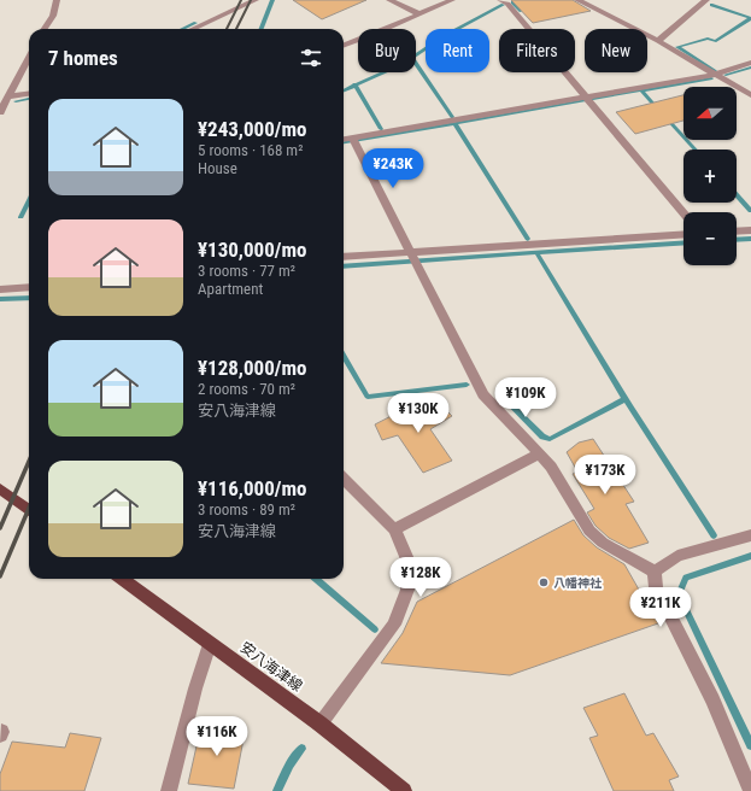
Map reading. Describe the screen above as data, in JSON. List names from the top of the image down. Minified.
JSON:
{"streets":{"main road":["安八海津線"]},"places":["八幡神社"],"north":"left","page":{"chip":["Buy","Rent","Filters","New"],"heading":"7 homes","map_buttons":["+","−"],"list":[{"name":"¥243,000/mo","note":"5 rooms · 168 m² · House"},{"name":"¥130,000/mo","note":"3 rooms · 77 m² · Apartment"},{"name":"¥128,000/mo","note":"2 rooms · 70 m² · 安八海津線"},{"name":"¥116,000/mo","note":"3 rooms · 89 m² · 安八海津線"}],"price":["¥243K","¥109K","¥130K","¥173K","¥128K","¥211K","¥116K"]}}
